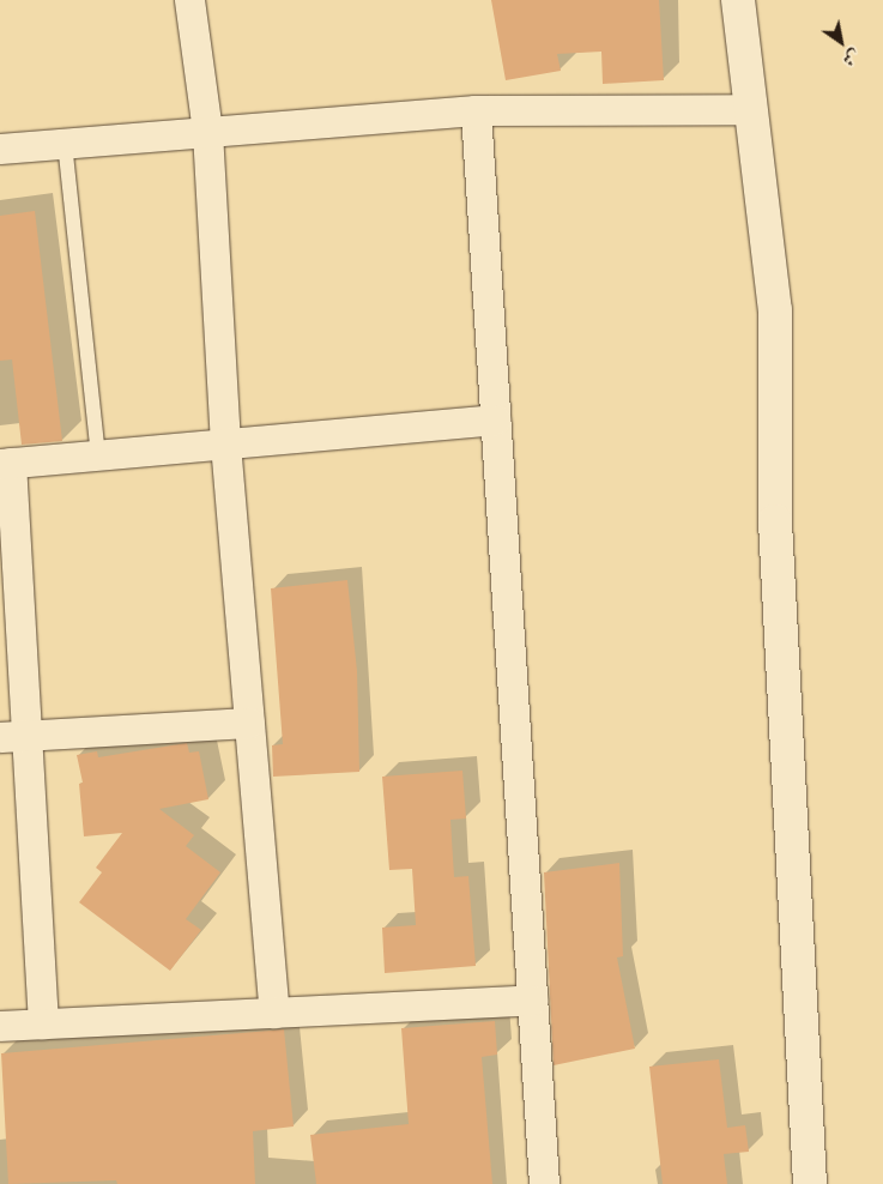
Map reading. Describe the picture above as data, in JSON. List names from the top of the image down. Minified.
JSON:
{"north":"bottom right"}
